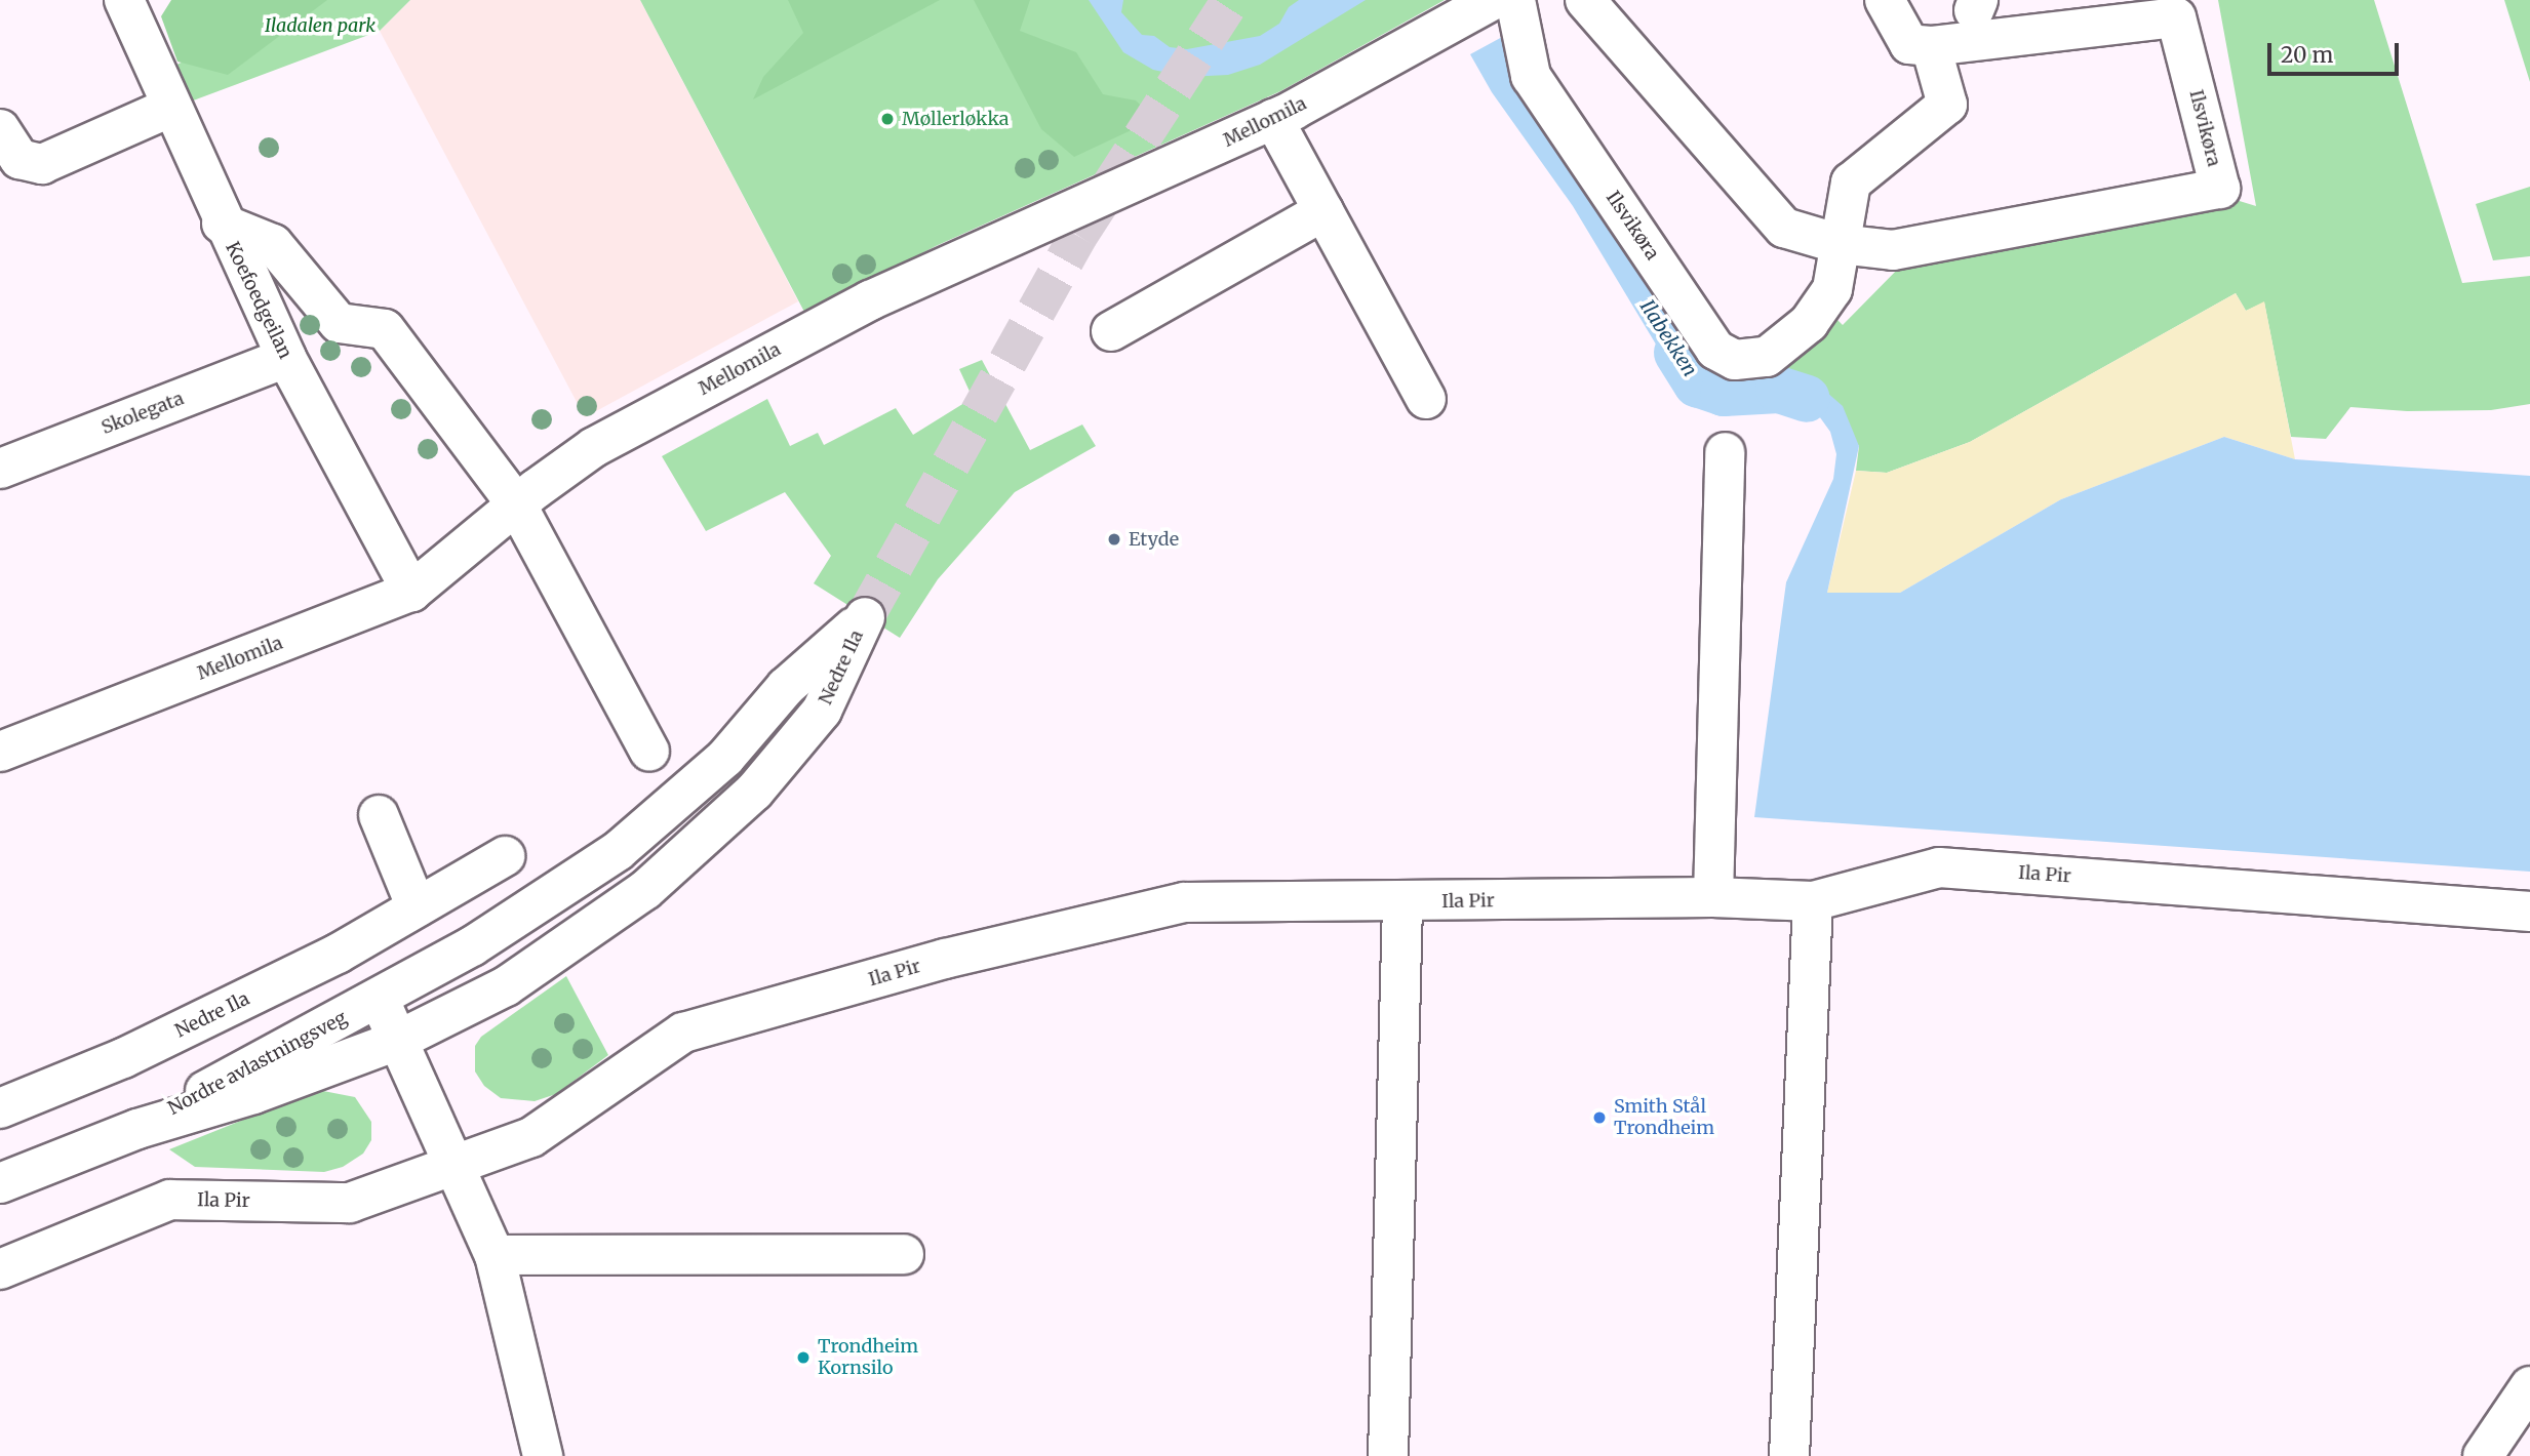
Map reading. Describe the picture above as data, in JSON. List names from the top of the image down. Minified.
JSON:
{"streets":{"main road":["Mellomila","Ilsvikøra","Koefoedgeilan","Skolegata","Nedre Ila","Ila Pir","Nordre avlastningsveg"]},"crossings":[["Mellomila","Koefoedgeilan"],["Koefoedgeilan","Skolegata"],["Nedre Ila","Nordre avlastningsveg"]],"water":["Ilabekken"],"parks":["Iladalen park"],"places":["Møllerløkka","Etyde","Smith Stål Trondheim","Trondheim Kornsilo"],"scale_bar":"20 m"}
